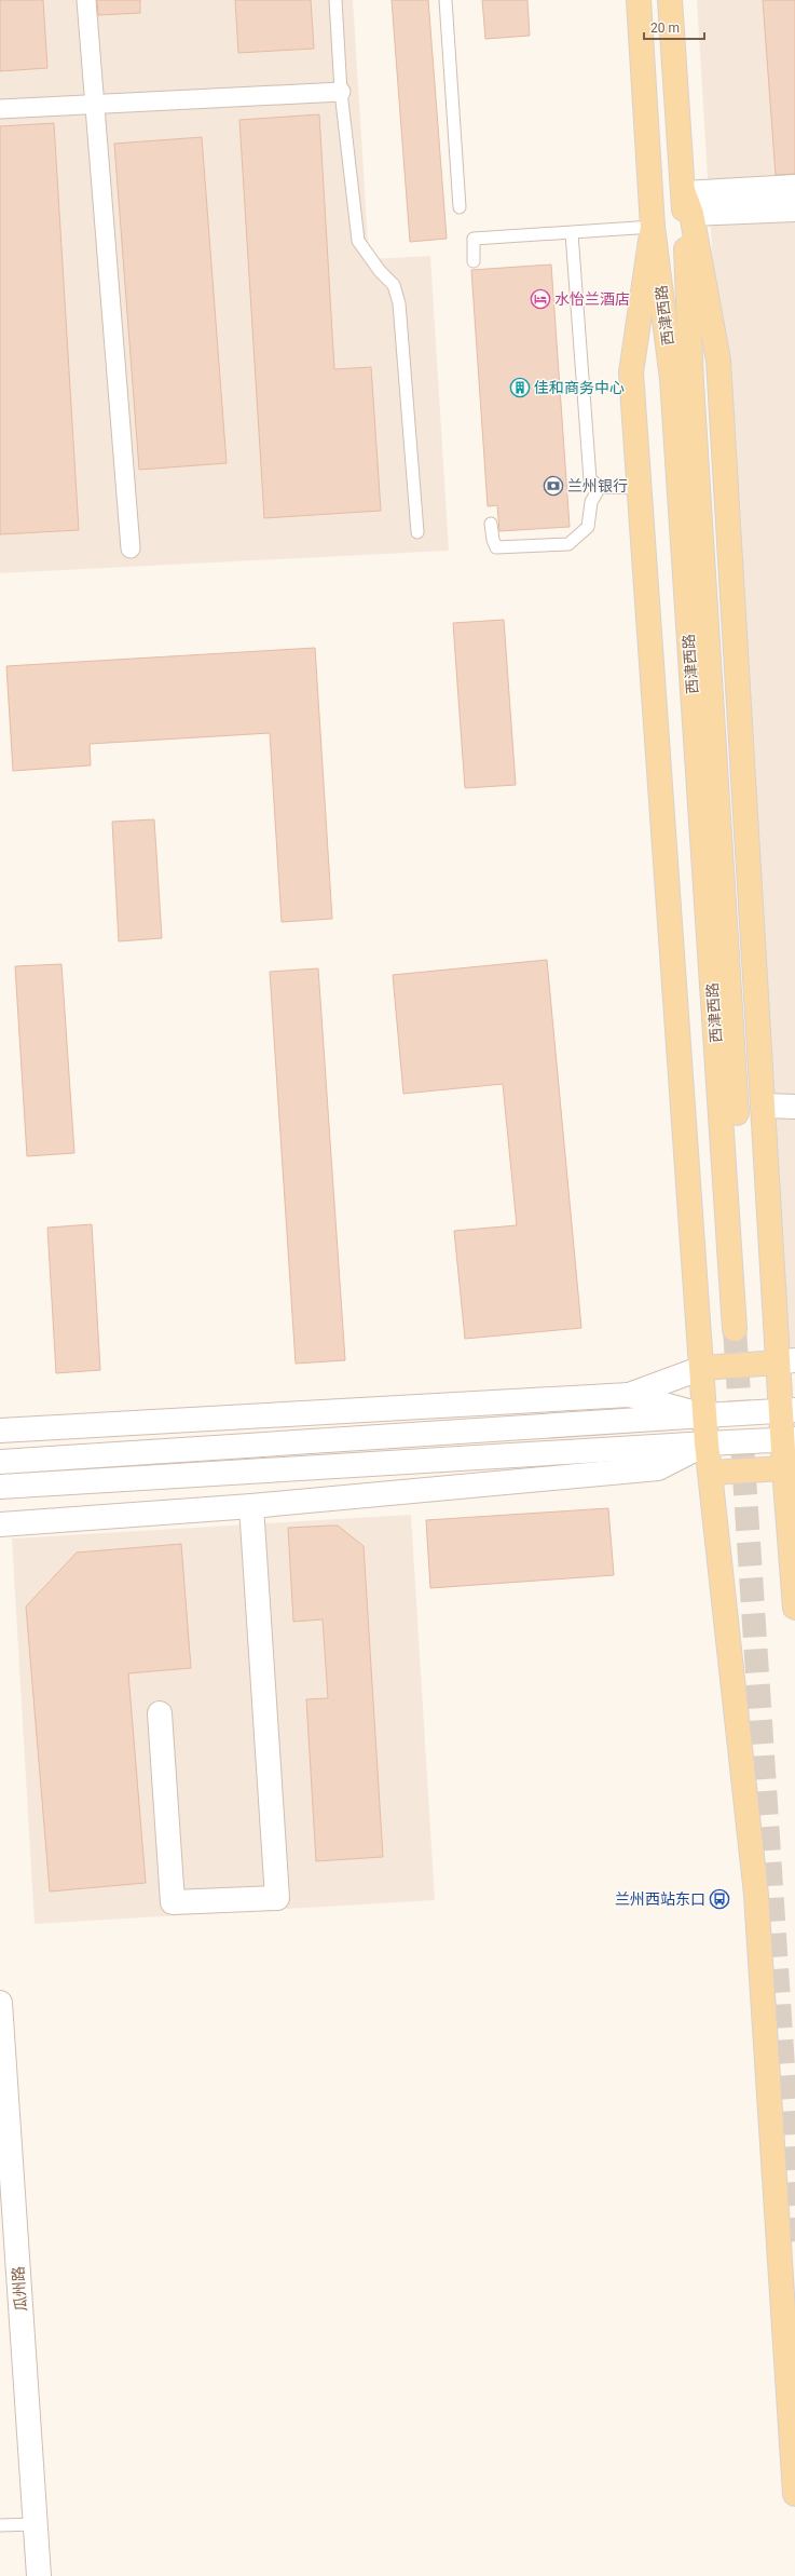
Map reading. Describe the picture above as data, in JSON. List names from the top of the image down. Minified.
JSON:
{"streets":{"main road":["西津西路"],"street":["瓜州路"]},"places":{"hotel":["水怡兰酒店"],"building":["佳和商务中心"],"bank":["兰州银行"],"bus stop":["兰州西站东口"]},"scale_bar":"20 m"}
